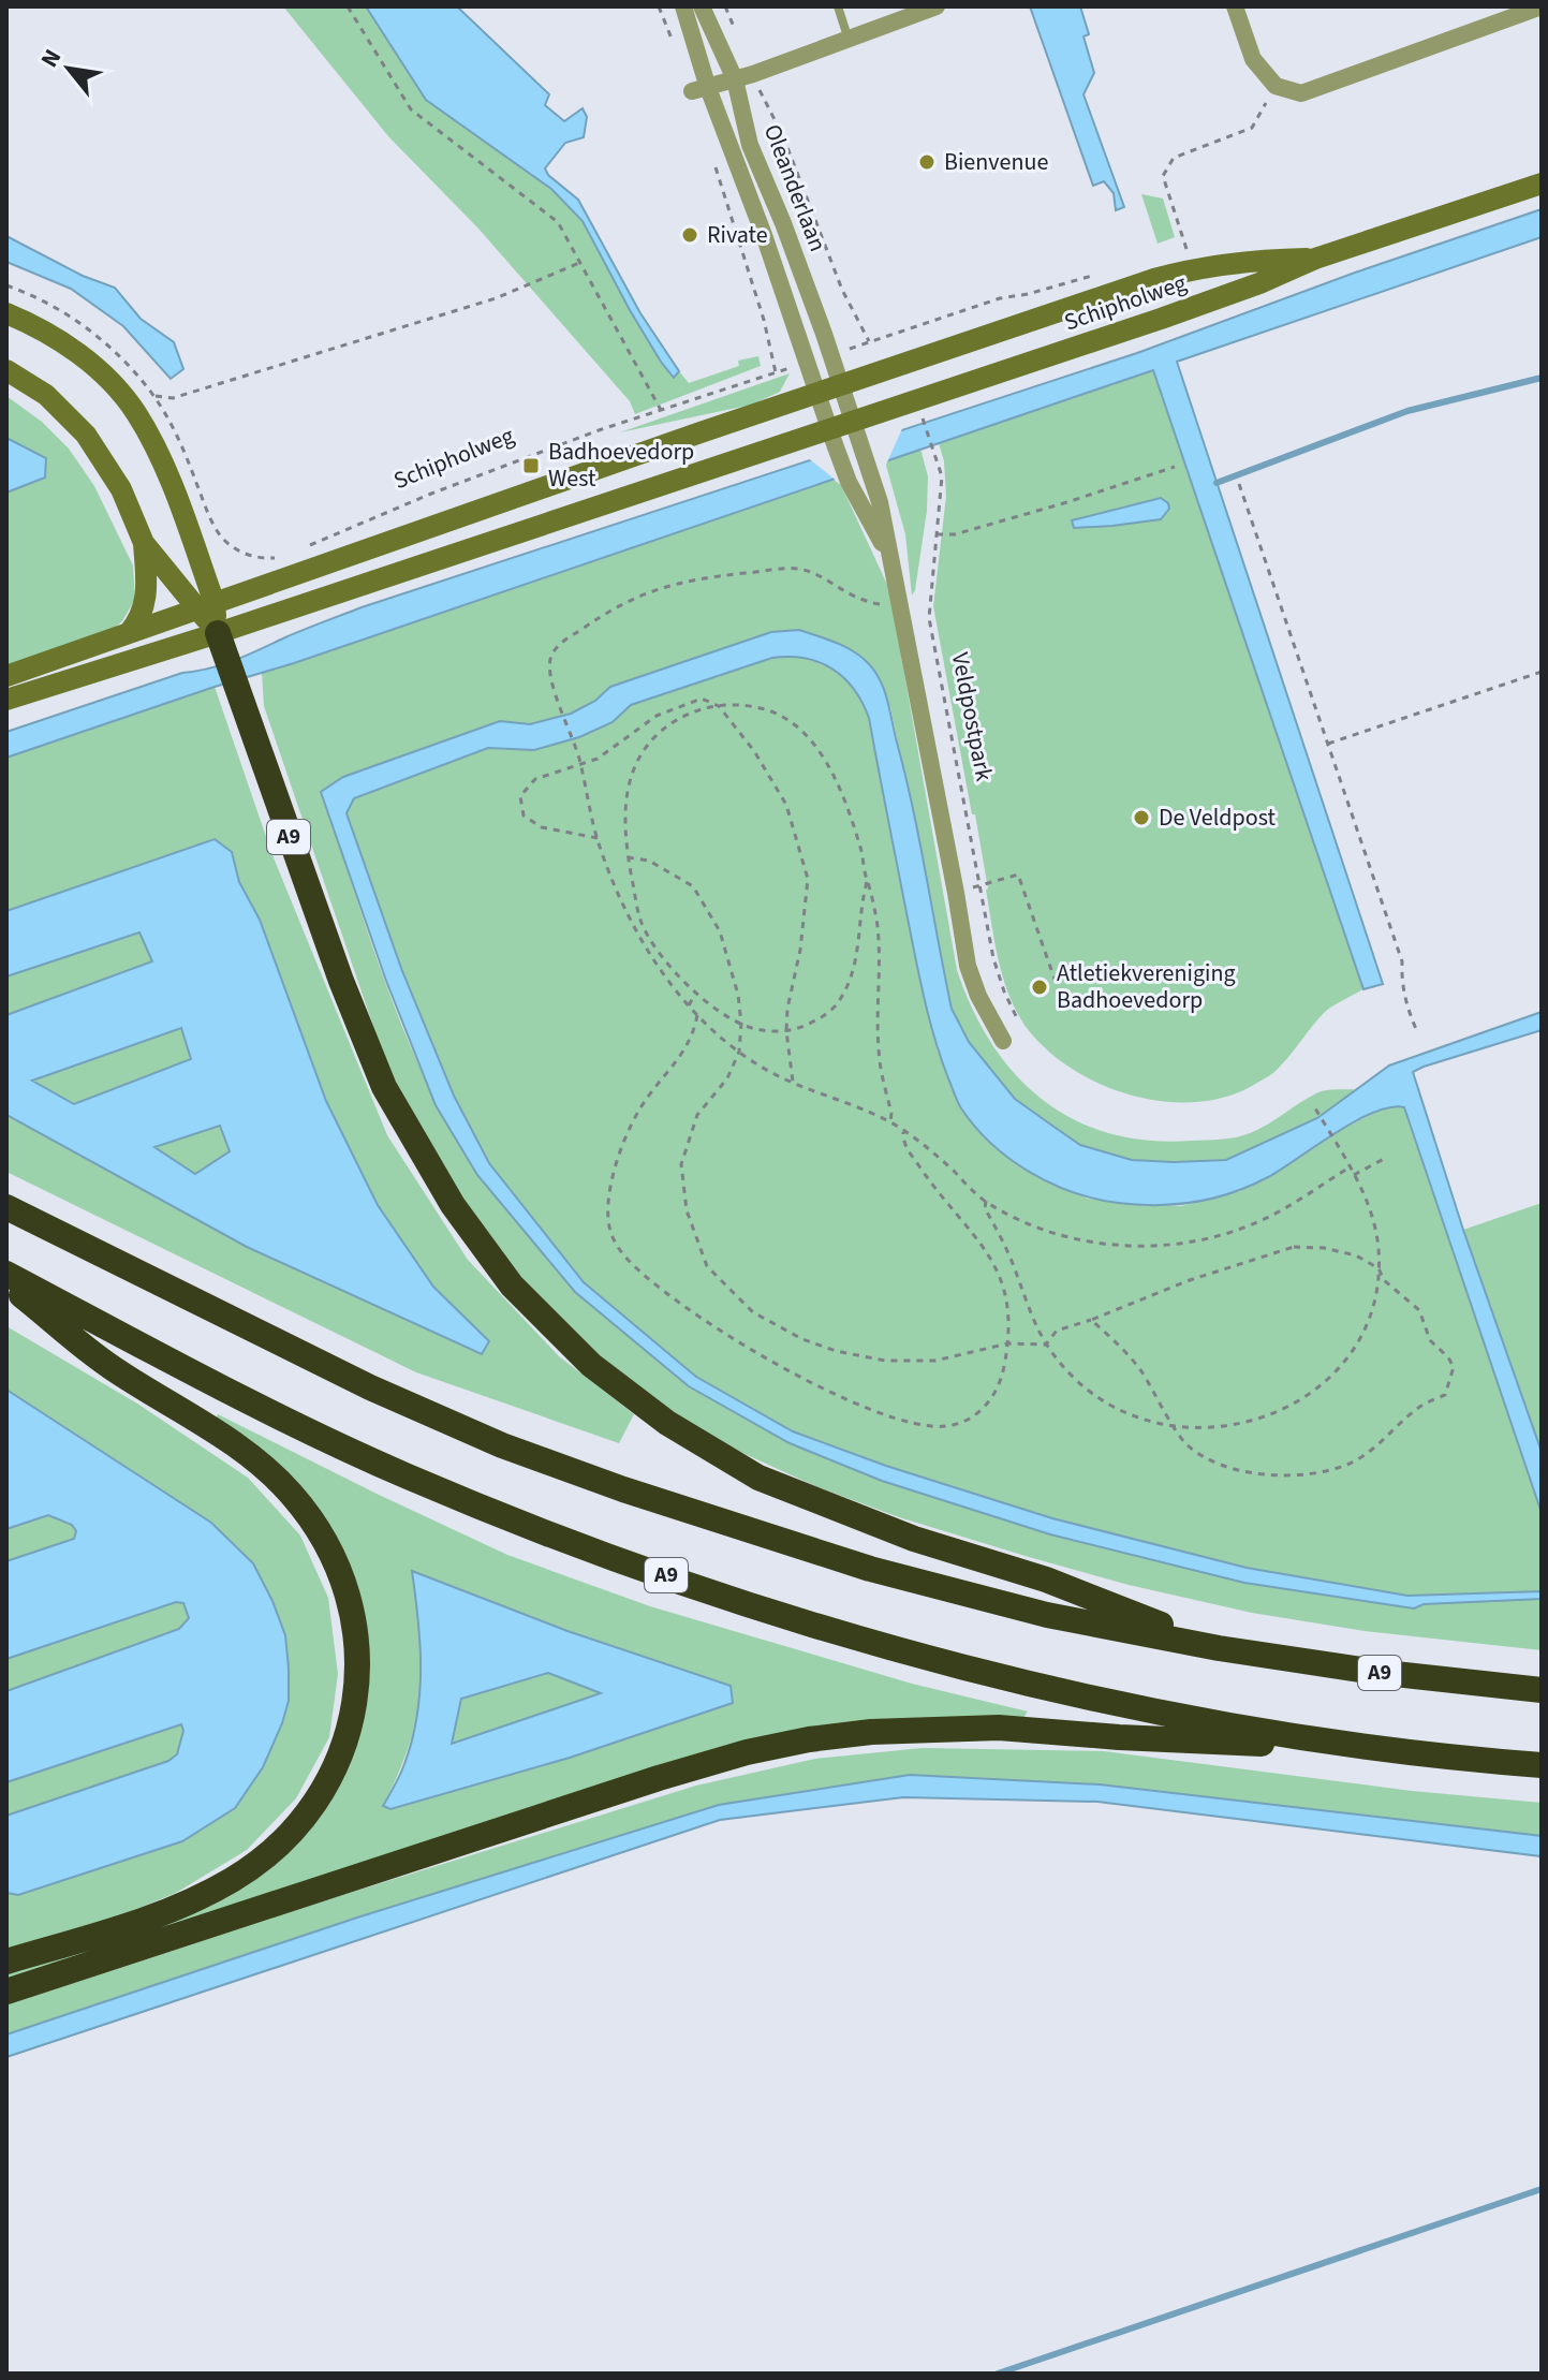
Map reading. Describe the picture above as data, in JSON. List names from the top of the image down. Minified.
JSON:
{"streets":{"highway":["A9"],"main road":["Schipholweg"],"street":["Oleanderlaan","Veldpostpark"]},"crossings":[["Oleanderlaan","Schipholweg"],["Oleanderlaan","Veldpostpark"],["Schipholweg","Veldpostpark"],["Schipholweg","A9"]],"places":{"other":["Bienvenue","Rivate","De Veldpost","Atletiekvereniging Badhoevedorp"],"transit":["Badhoevedorp West"]},"north":"top left"}
